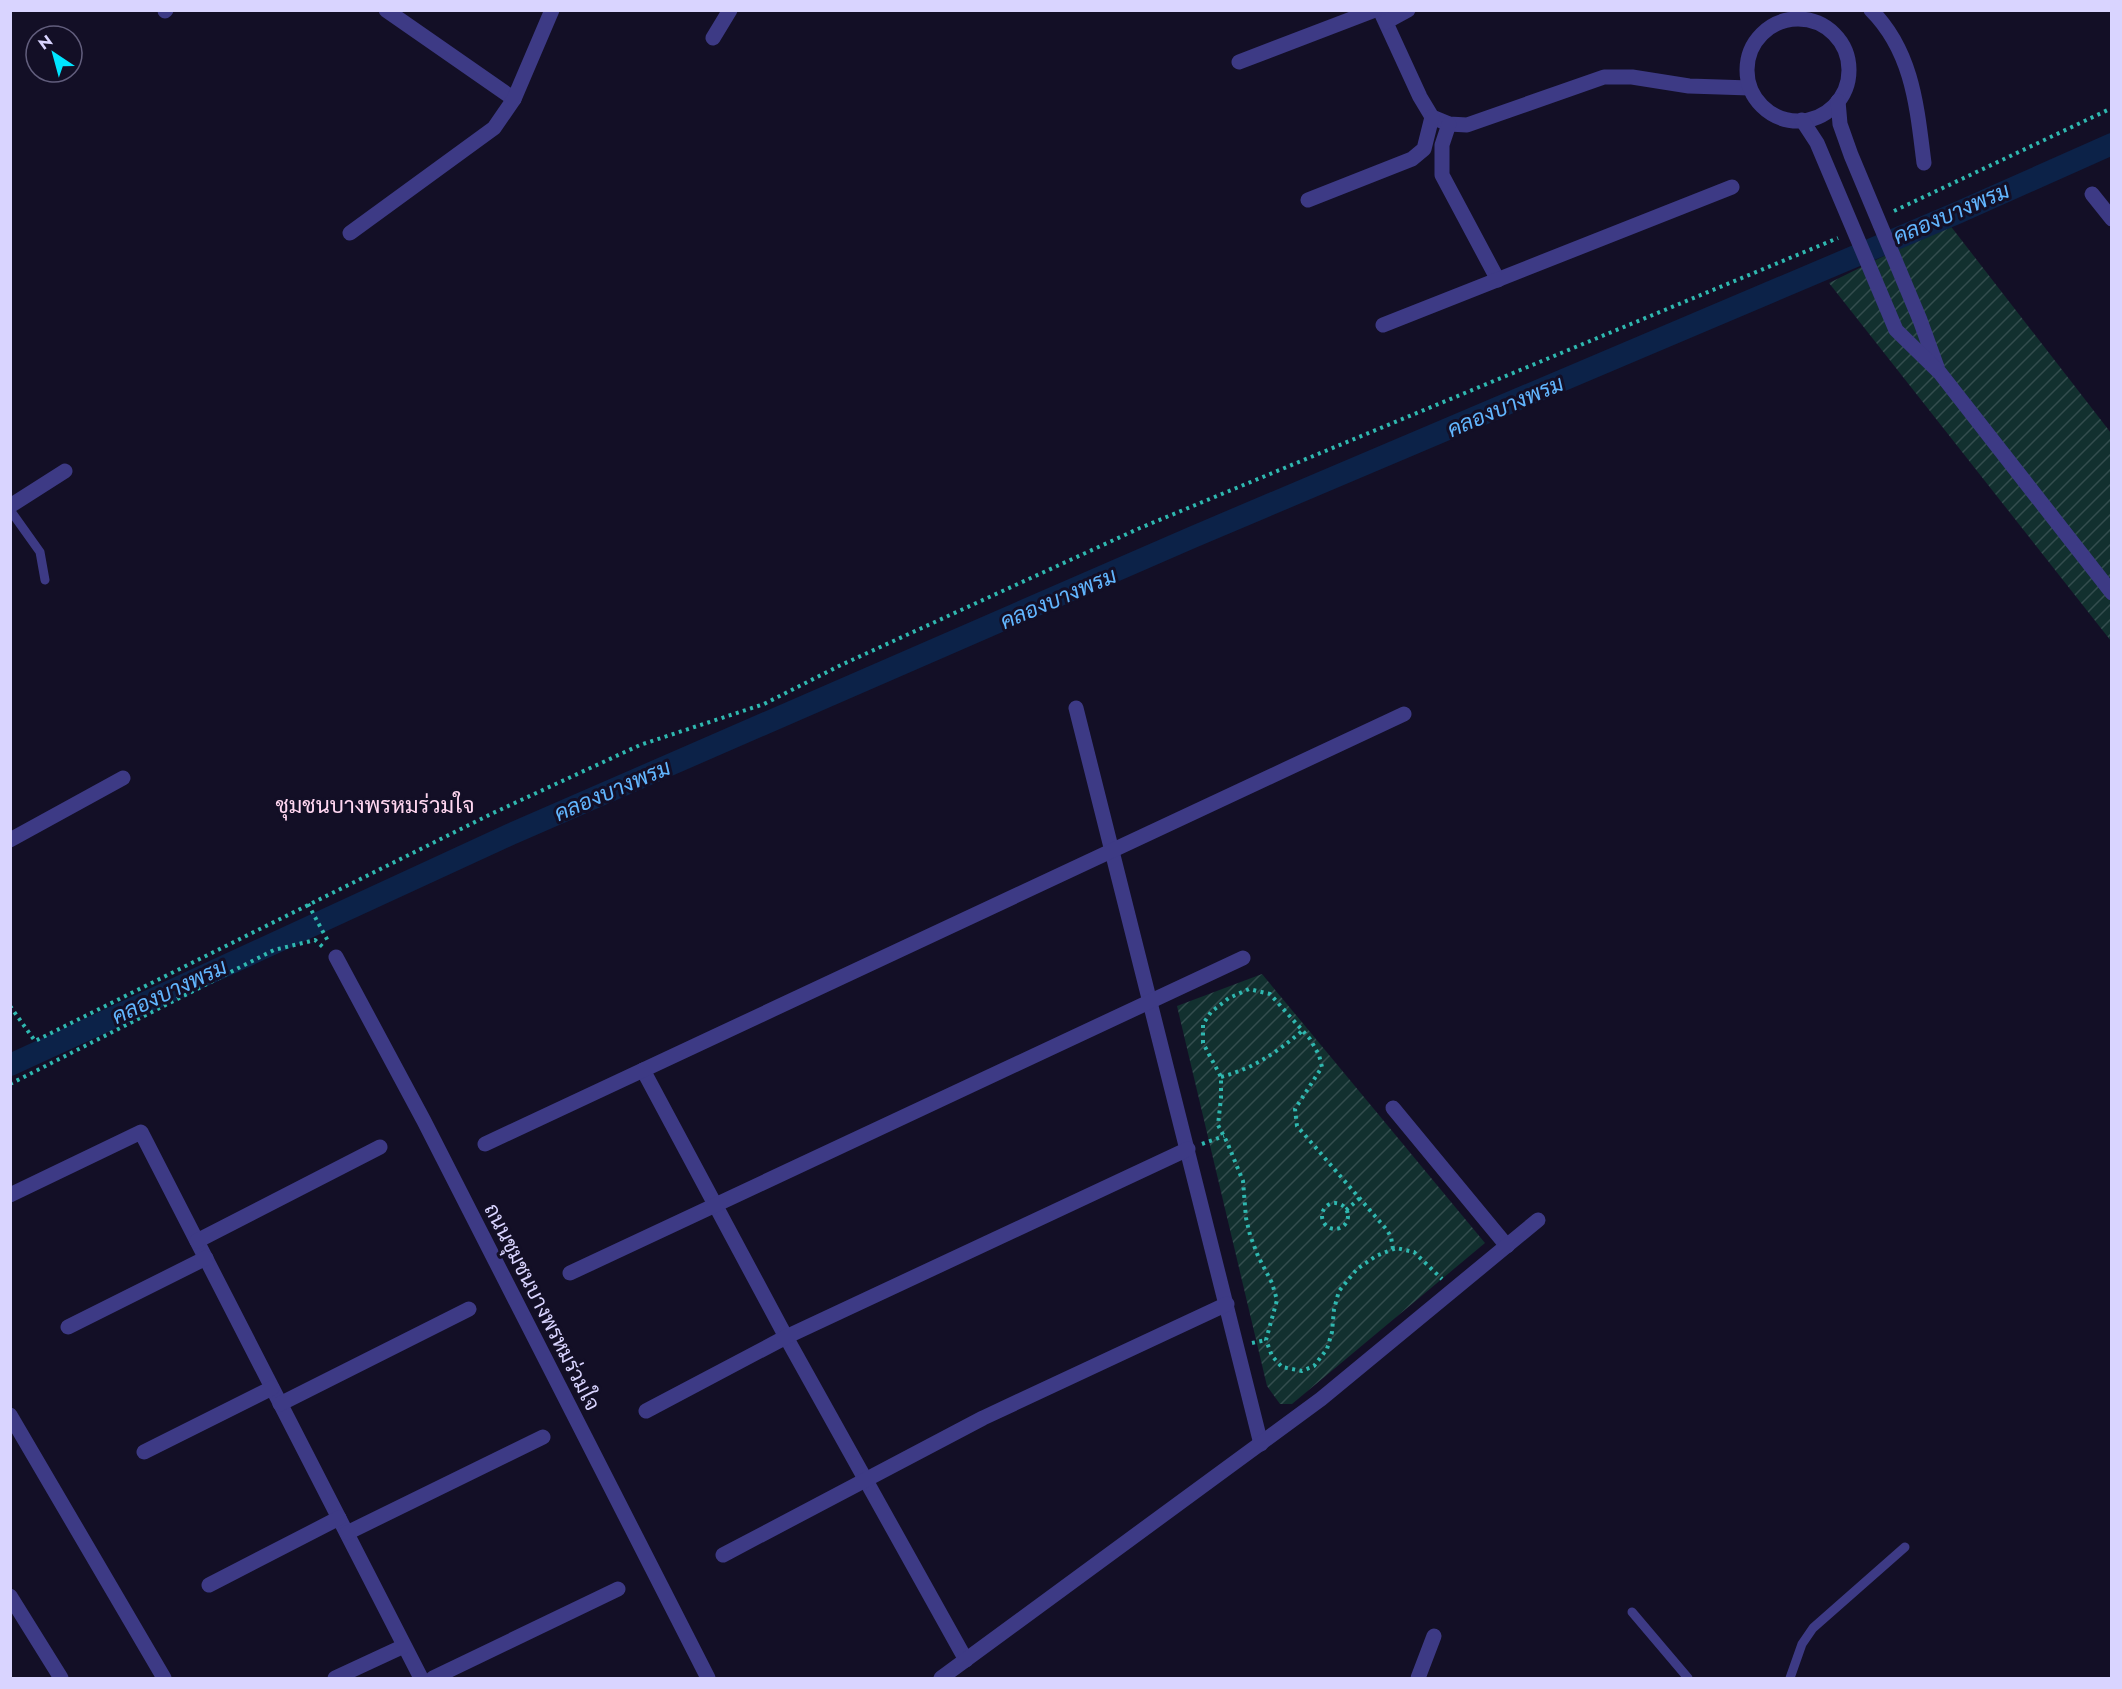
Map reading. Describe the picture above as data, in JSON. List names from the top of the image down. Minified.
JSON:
{"streets":{"street":["ถนนชุมชนบางพรหมร่วมใจ"]},"districts":["ชุมชนบางพรหมร่วมใจ"],"water":["คลองบางพรม"],"north":"top left"}
